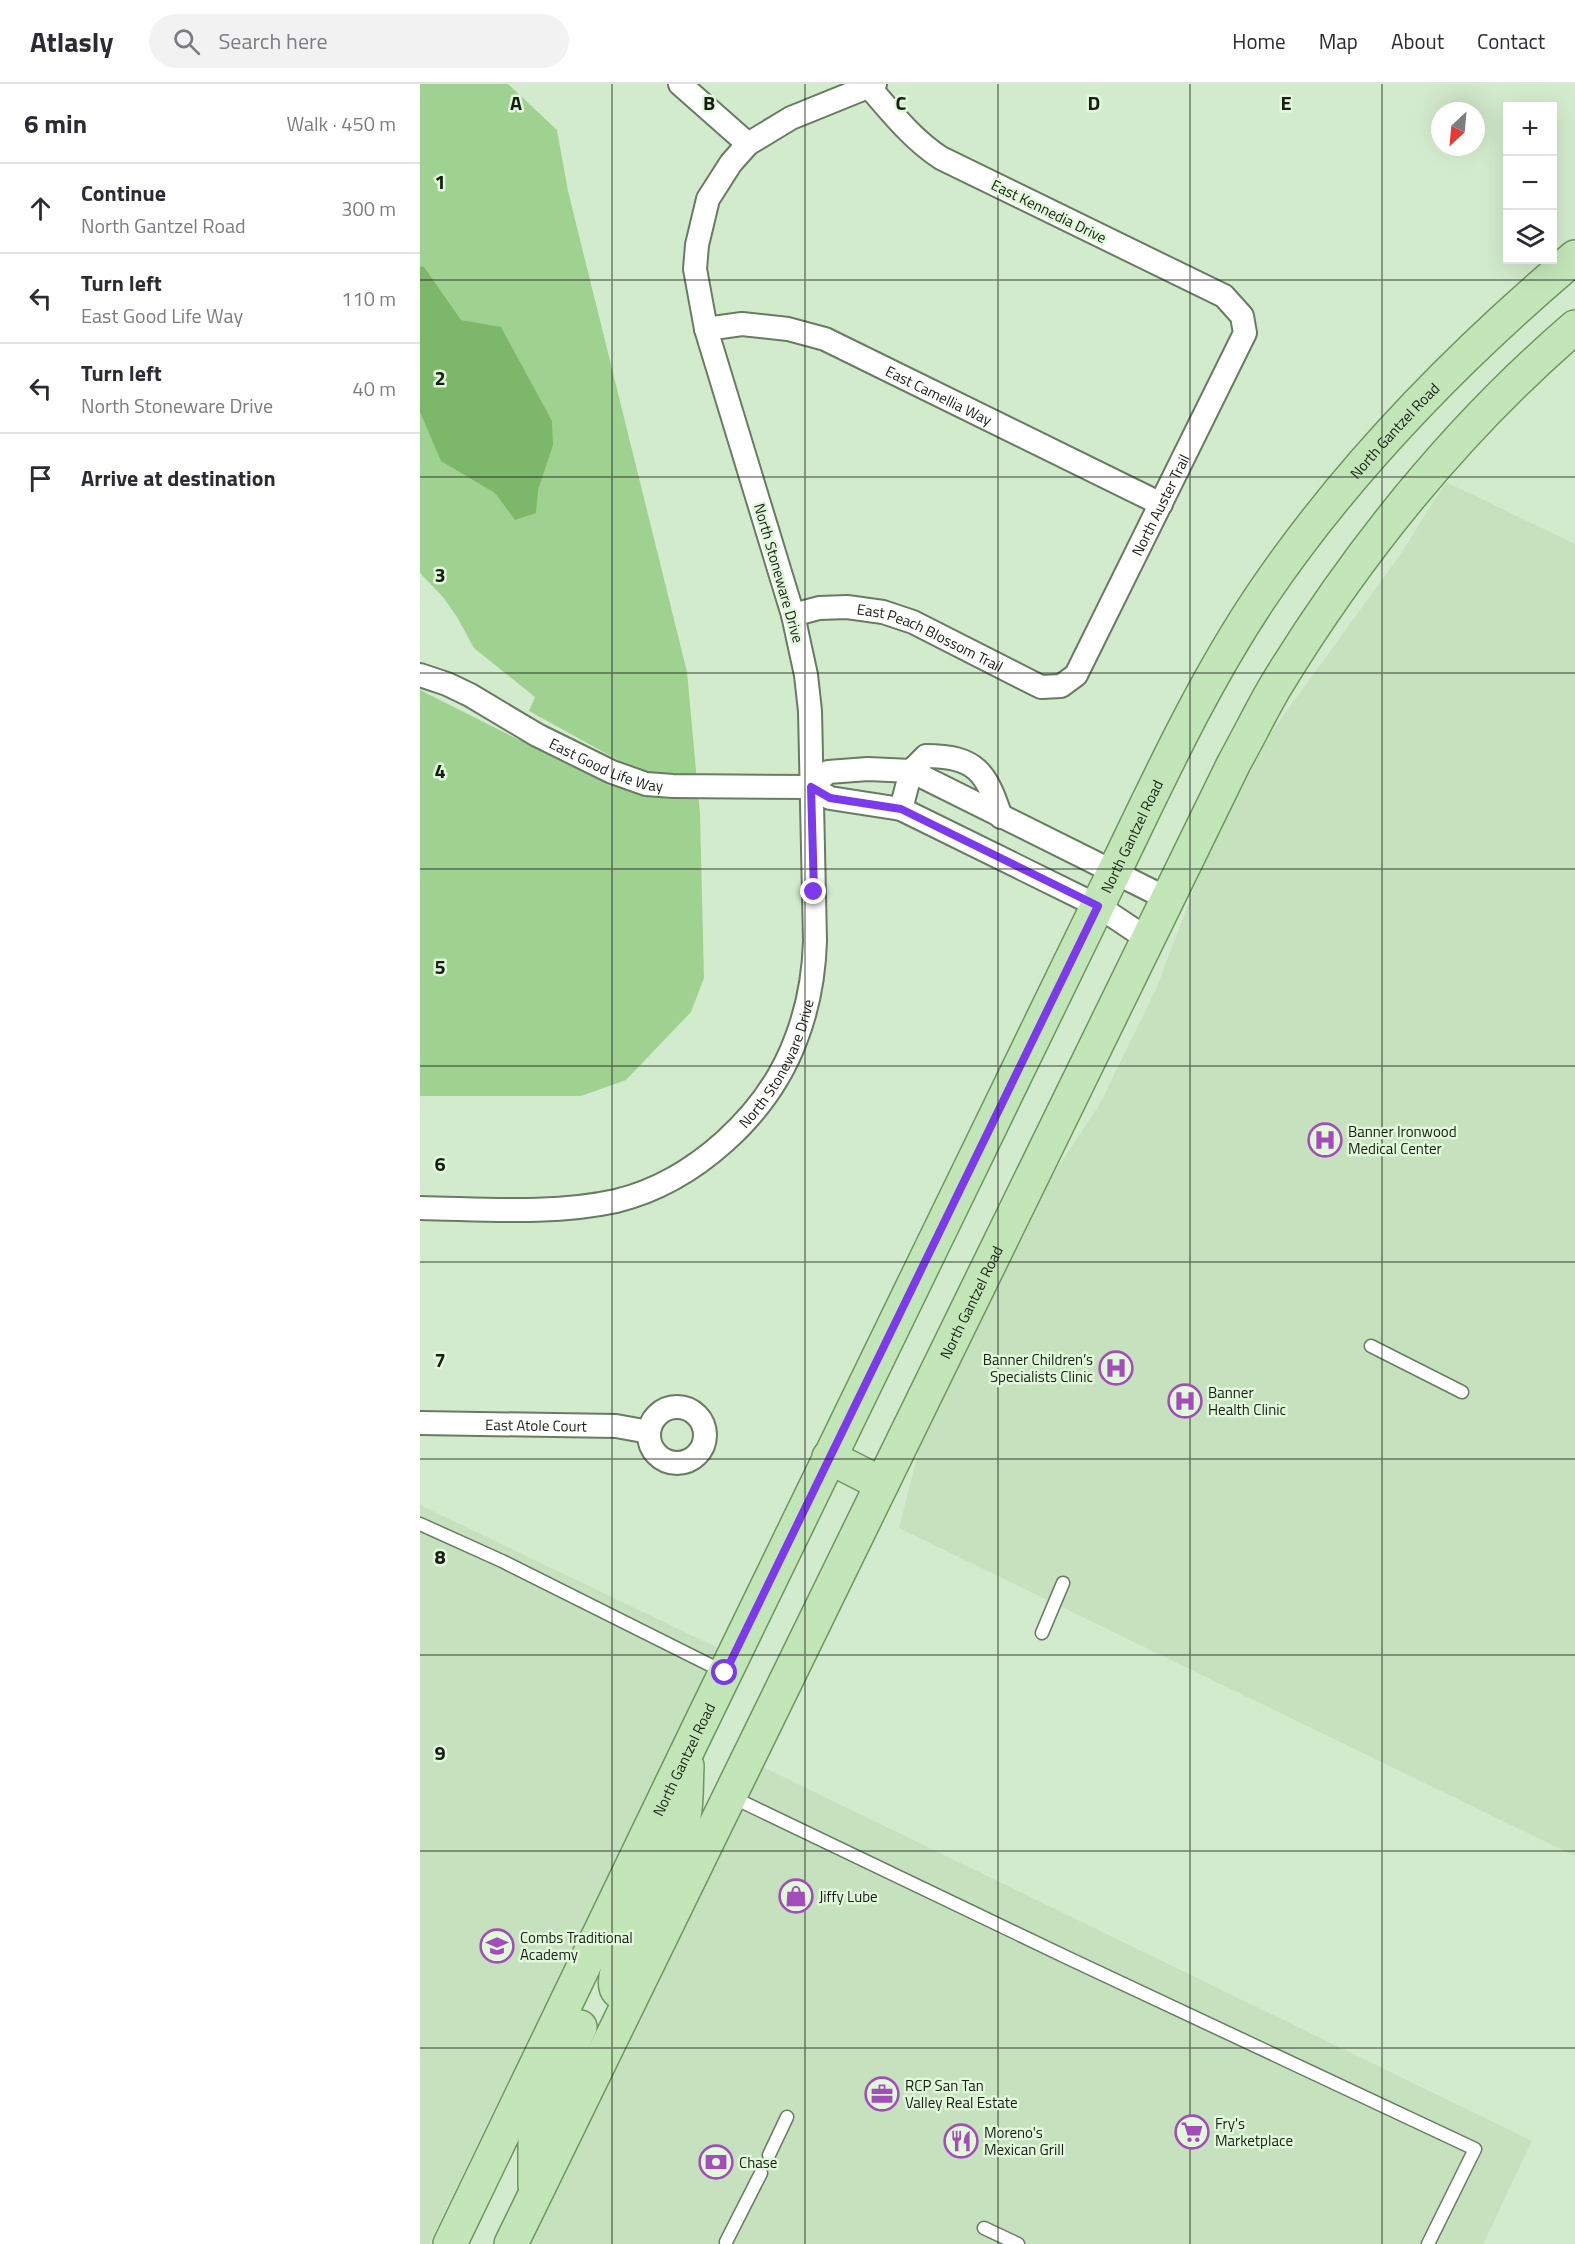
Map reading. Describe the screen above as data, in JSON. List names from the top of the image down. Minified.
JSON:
{"streets":{"main road":["North Gantzel Road"],"street":["East Kennedia Drive","East Camellia Way","North Auster Trail","North Stoneware Drive","East Peach Blossom Trail","East Good Life Way","East Atole Court"]},"crossings":[["East Kennedia Drive","North Auster Trail"],["East Kennedia Drive","North Stoneware Drive"],["East Camellia Way","North Auster Trail"],["East Camellia Way","North Stoneware Drive"],["North Gantzel Road","East Good Life Way"],["North Auster Trail","East Peach Blossom Trail"],["North Stoneware Drive","East Peach Blossom Trail"],["North Stoneware Drive","East Good Life Way"]],"places":{"hospital":["Banner Ironwood Medical Center","Banner Children’s Specialists Clinic","Banner Health Clinic"],"shop":["Jiffy Lube"],"school or university":["Combs Traditional Academy"],"office":["RCP San Tan Valley Real Estate"],"supermarket":["Fry's Marketplace"],"restaurant":["Moreno's Mexican Grill"],"bank":["Chase"]},"north":"bottom left","page":{"header":"Atlasly","search":"Search here","nav":["Home","Map","About","Contact"],"heading":["6 min","Walk · 450 m"],"map_buttons":["+","−"],"list":[["Continue","North Gantzel Road","300 m"],["Turn left","East Good Life Way","110 m"],["Turn left","North Stoneware Drive","40 m"],"Arrive at destination"]},"grid":{"columns":["A","B","C","D","E"],"rows":["1","2","3","4","5","6","7","8","9"]}}
